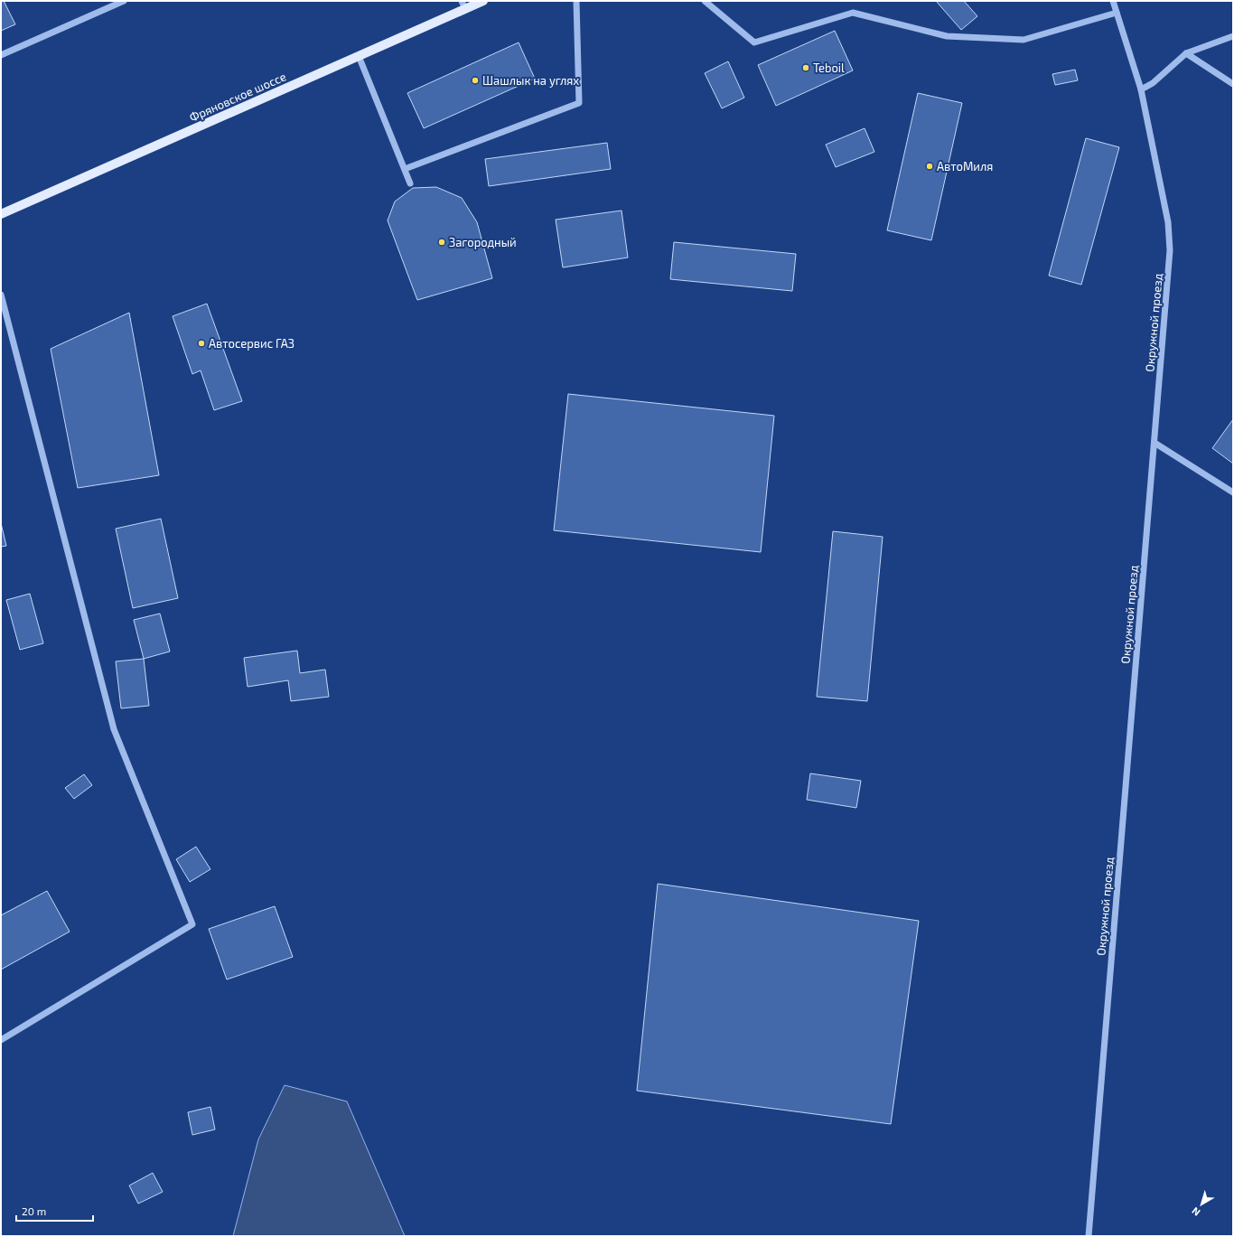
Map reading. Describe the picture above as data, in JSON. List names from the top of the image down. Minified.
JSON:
{"streets":{"main road":["Фряновское шоссе"],"street":["Окружной проезд"]},"places":["Teboil","Шашлык на углях","АвтоМиля","Загородный","Автосервис ГАЗ"],"scale_bar":"20 m","north":"bottom left"}
